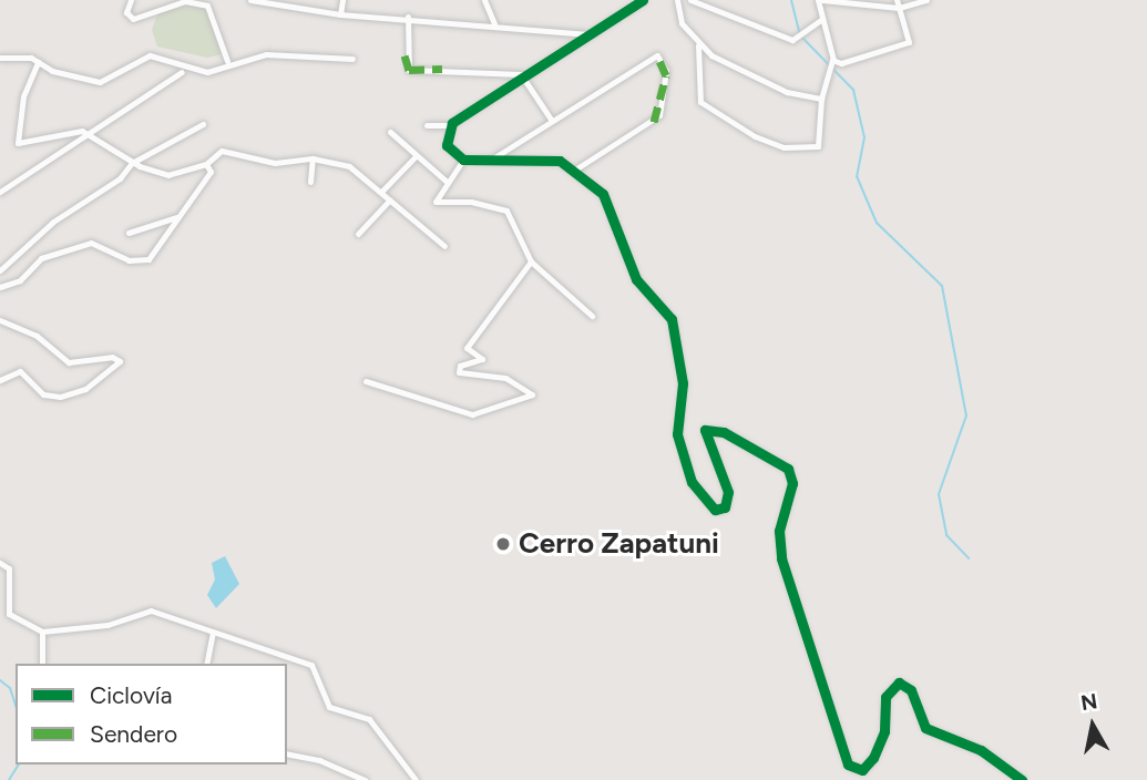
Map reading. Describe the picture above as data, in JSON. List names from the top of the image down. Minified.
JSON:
{"places":["Cerro Zapatuni"],"legend":["Ciclovía","Sendero"],"north":"top"}
